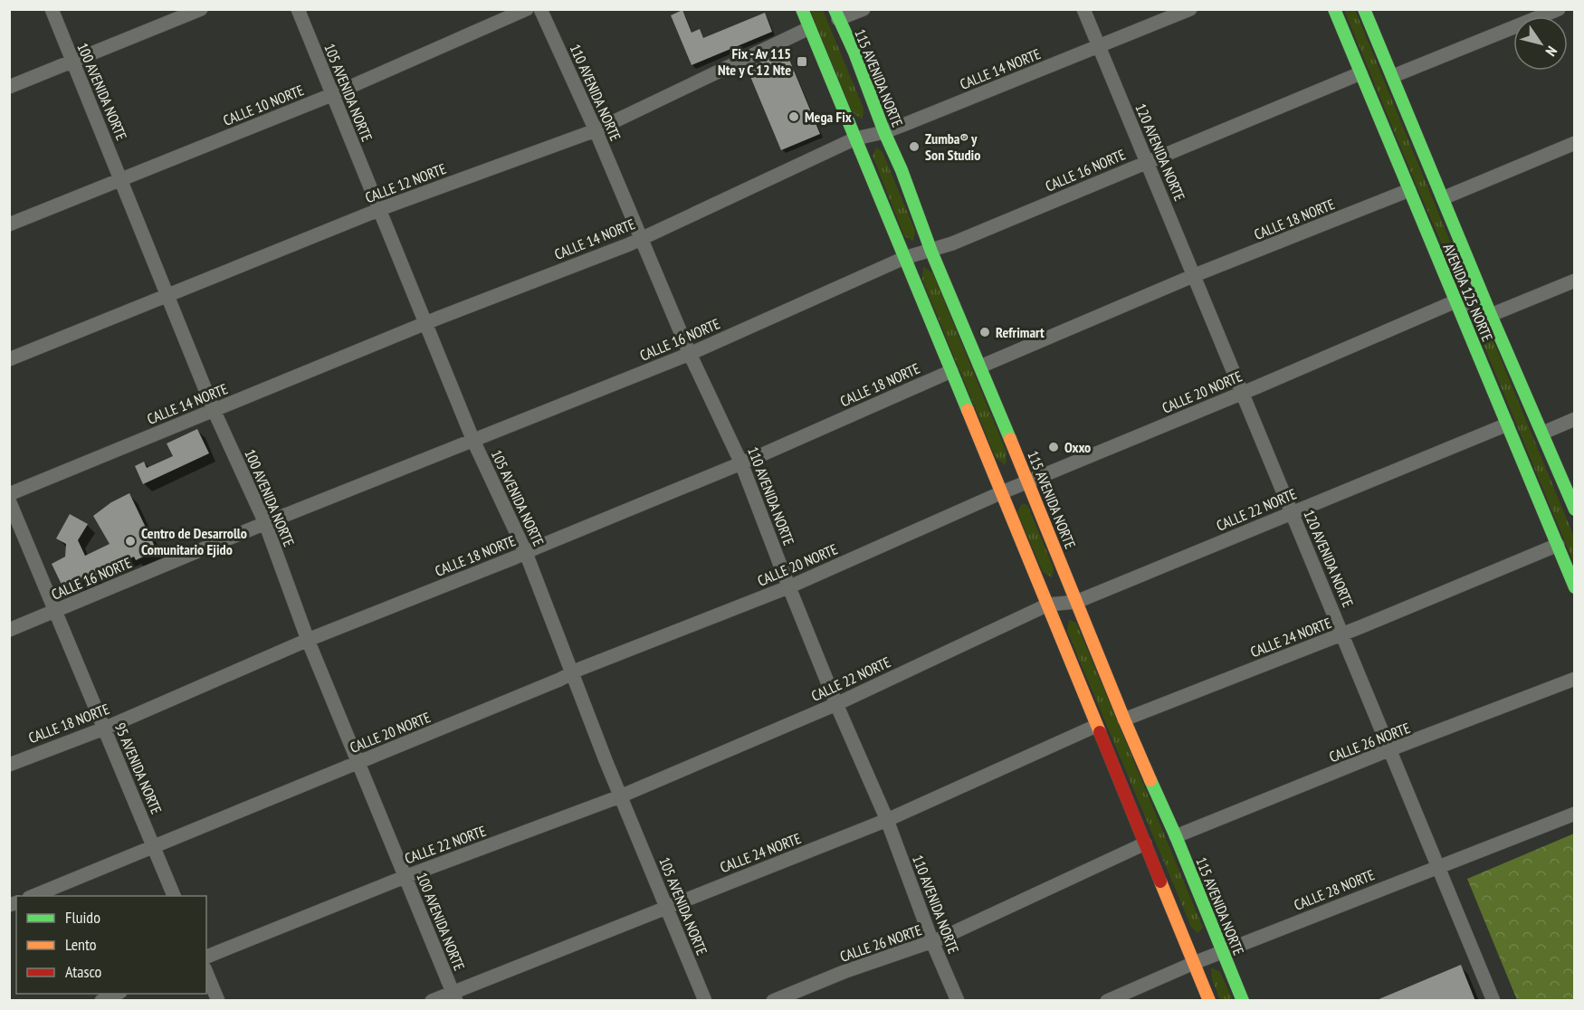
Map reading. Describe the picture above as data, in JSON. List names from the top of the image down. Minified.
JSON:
{"streets":{"main road":["115 AVENIDA NORTE","AVENIDA 125 NORTE"],"street":["CALLE 14 NORTE","100 AVENIDA NORTE","105 AVENIDA NORTE","110 AVENIDA NORTE","CALLE 10 NORTE","120 AVENIDA NORTE","CALLE 16 NORTE","CALLE 12 NORTE","CALLE 18 NORTE","CALLE 20 NORTE","CALLE 22 NORTE","CALLE 24 NORTE","CALLE 26 NORTE","95 AVENIDA NORTE","CALLE 28 NORTE"]},"crossings":[["CALLE 14 NORTE","115 AVENIDA NORTE"],["CALLE 14 NORTE","100 AVENIDA NORTE"],["CALLE 14 NORTE","105 AVENIDA NORTE"],["CALLE 14 NORTE","110 AVENIDA NORTE"],["CALLE 14 NORTE","120 AVENIDA NORTE"],["115 AVENIDA NORTE","CALLE 16 NORTE"],["115 AVENIDA NORTE","CALLE 18 NORTE"],["115 AVENIDA NORTE","CALLE 20 NORTE"],["115 AVENIDA NORTE","CALLE 22 NORTE"],["115 AVENIDA NORTE","CALLE 24 NORTE"],["115 AVENIDA NORTE","CALLE 26 NORTE"],["115 AVENIDA NORTE","CALLE 28 NORTE"],["100 AVENIDA NORTE","CALLE 10 NORTE"],["100 AVENIDA NORTE","CALLE 16 NORTE"],["100 AVENIDA NORTE","CALLE 12 NORTE"],["100 AVENIDA NORTE","CALLE 18 NORTE"],["100 AVENIDA NORTE","CALLE 20 NORTE"],["100 AVENIDA NORTE","CALLE 22 NORTE"],["100 AVENIDA NORTE","CALLE 24 NORTE"],["105 AVENIDA NORTE","CALLE 10 NORTE"],["105 AVENIDA NORTE","CALLE 16 NORTE"],["105 AVENIDA NORTE","CALLE 12 NORTE"],["105 AVENIDA NORTE","CALLE 18 NORTE"],["105 AVENIDA NORTE","CALLE 20 NORTE"],["105 AVENIDA NORTE","CALLE 22 NORTE"],["105 AVENIDA NORTE","CALLE 24 NORTE"],["110 AVENIDA NORTE","CALLE 16 NORTE"],["110 AVENIDA NORTE","CALLE 12 NORTE"],["110 AVENIDA NORTE","CALLE 18 NORTE"],["110 AVENIDA NORTE","CALLE 20 NORTE"],["110 AVENIDA NORTE","CALLE 22 NORTE"],["110 AVENIDA NORTE","CALLE 24 NORTE"],["110 AVENIDA NORTE","CALLE 26 NORTE"],["120 AVENIDA NORTE","CALLE 16 NORTE"],["120 AVENIDA NORTE","CALLE 18 NORTE"],["120 AVENIDA NORTE","CALLE 20 NORTE"],["120 AVENIDA NORTE","CALLE 22 NORTE"],["120 AVENIDA NORTE","CALLE 24 NORTE"],["120 AVENIDA NORTE","CALLE 26 NORTE"],["120 AVENIDA NORTE","CALLE 28 NORTE"],["CALLE 16 NORTE","AVENIDA 125 NORTE"],["CALLE 16 NORTE","95 AVENIDA NORTE"],["CALLE 18 NORTE","AVENIDA 125 NORTE"],["CALLE 18 NORTE","95 AVENIDA NORTE"],["AVENIDA 125 NORTE","CALLE 20 NORTE"],["AVENIDA 125 NORTE","CALLE 22 NORTE"],["AVENIDA 125 NORTE","CALLE 24 NORTE"],["CALLE 20 NORTE","95 AVENIDA NORTE"]],"places":{"transit":["Fix - Av 115 Nte y C 12 Nte"],"other":["Mega Fix","Zumba® y Son Studio","Refrimart","Oxxo","Centro de Desarrollo Comunitario Ejido"]},"legend":["Fluido","Lento","Atasco"],"north":"bottom right"}
